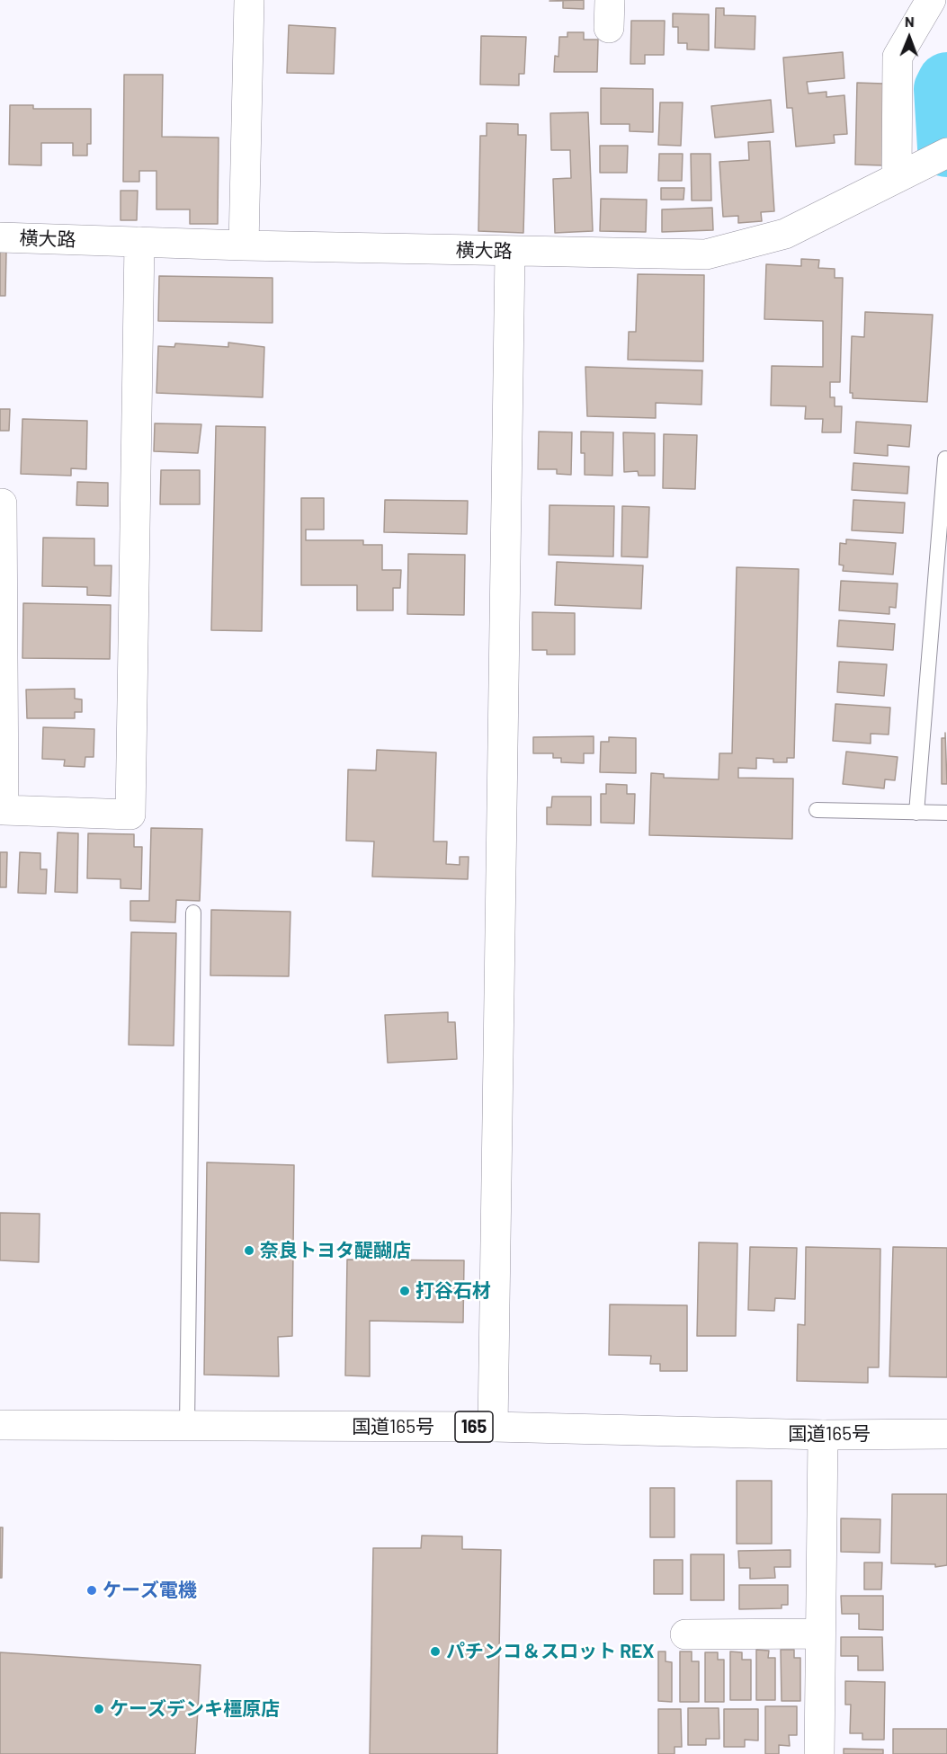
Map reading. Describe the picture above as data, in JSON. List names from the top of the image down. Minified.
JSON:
{"streets":{"main road":["横大路","国道165号","165"]},"places":["奈良トヨタ醍醐店","打谷石材","ケーズ電機","パチンコ＆スロット REX","ケーズデンキ橿原店"],"north":"top"}
